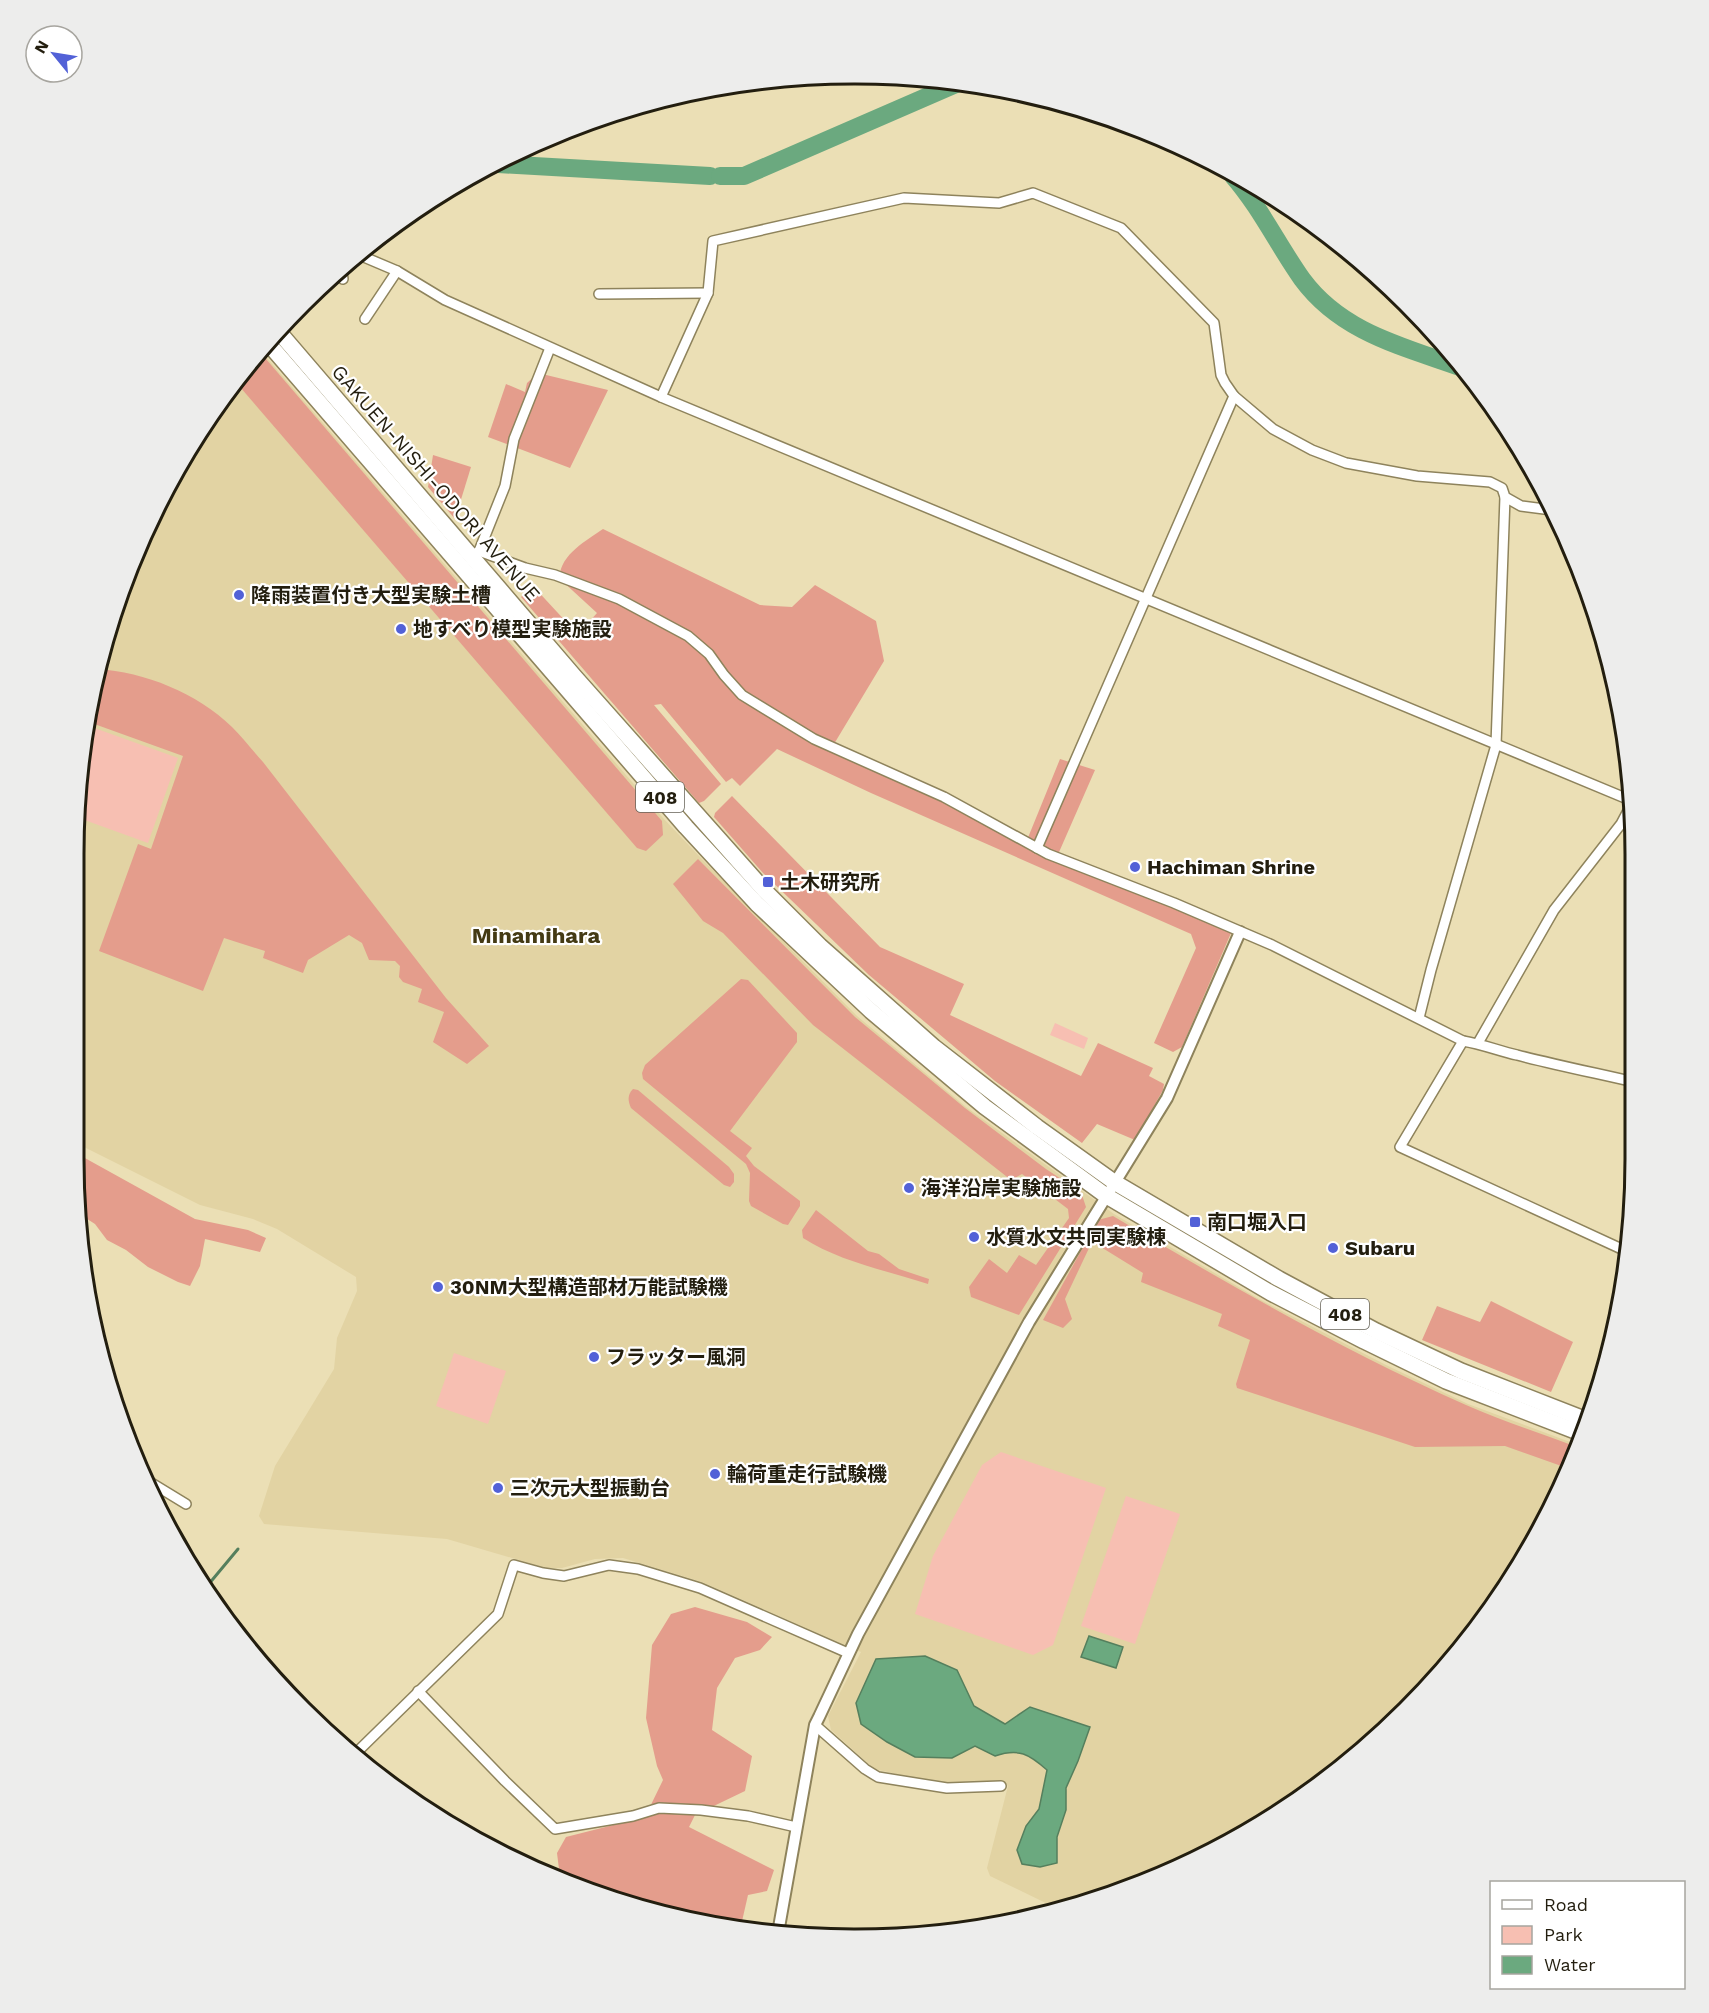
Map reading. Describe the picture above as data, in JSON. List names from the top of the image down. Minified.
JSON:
{"streets":{"highway":["GAKUEN-NISHI-ODORI AVENUE","408"]},"districts":["Minamihara"],"places":{"other":["降雨装置付き大型実験土槽","地すべり模型実験施設","Hachiman Shrine","海洋沿岸実験施設","水質水文共同実験棟","Subaru","30NM大型構造部材万能試験機","フラッター風洞","輪荷重走行試験機","三次元大型振動台"],"transit":["土木研究所","南口堀入口"]},"legend":["Road","Park","Water"],"north":"top left"}
